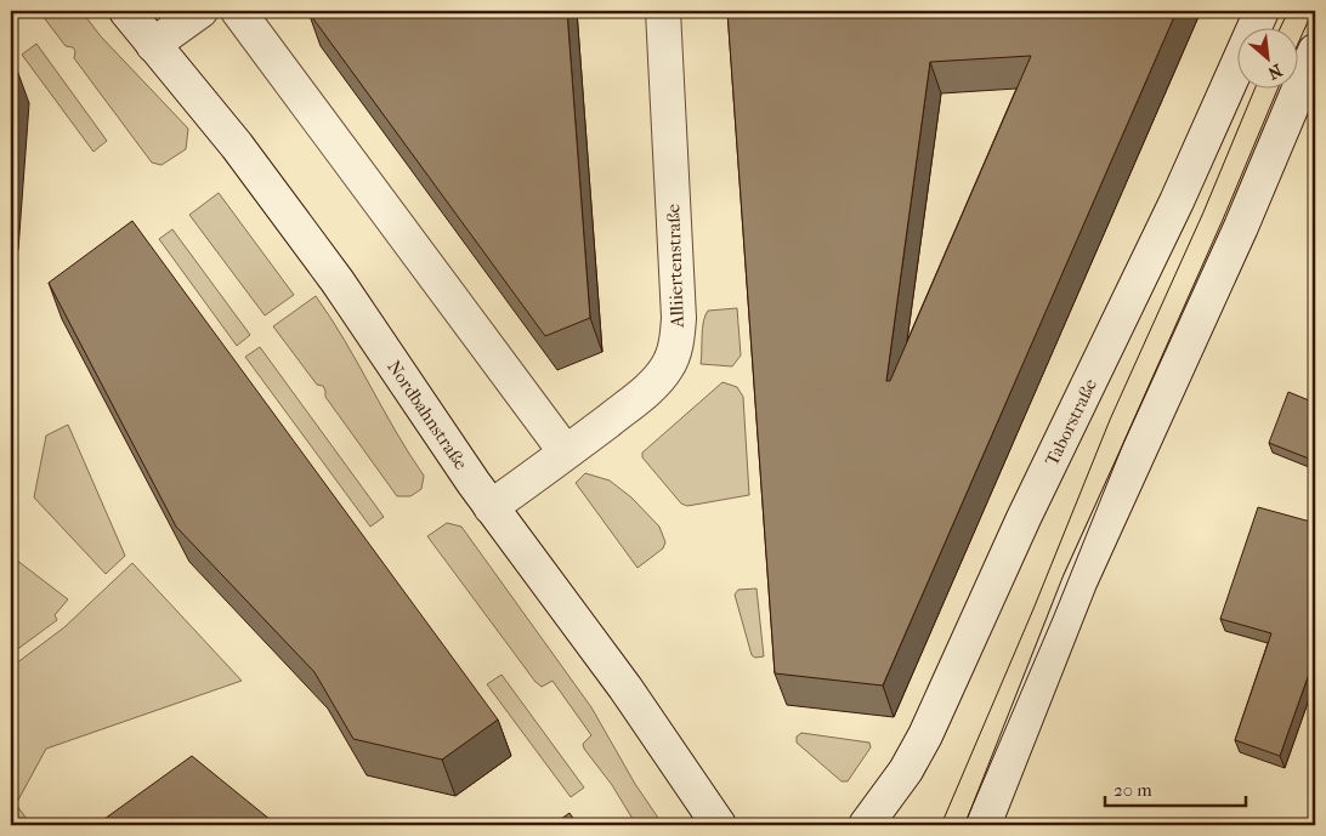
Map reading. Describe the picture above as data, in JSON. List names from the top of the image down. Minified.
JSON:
{"streets":{"main road":["Alliiertenstraße","Nordbahnstraße","Taborstraße"]},"crossings":[["Alliiertenstraße","Nordbahnstraße"]],"scale_bar":"20 m","north":"bottom right"}
